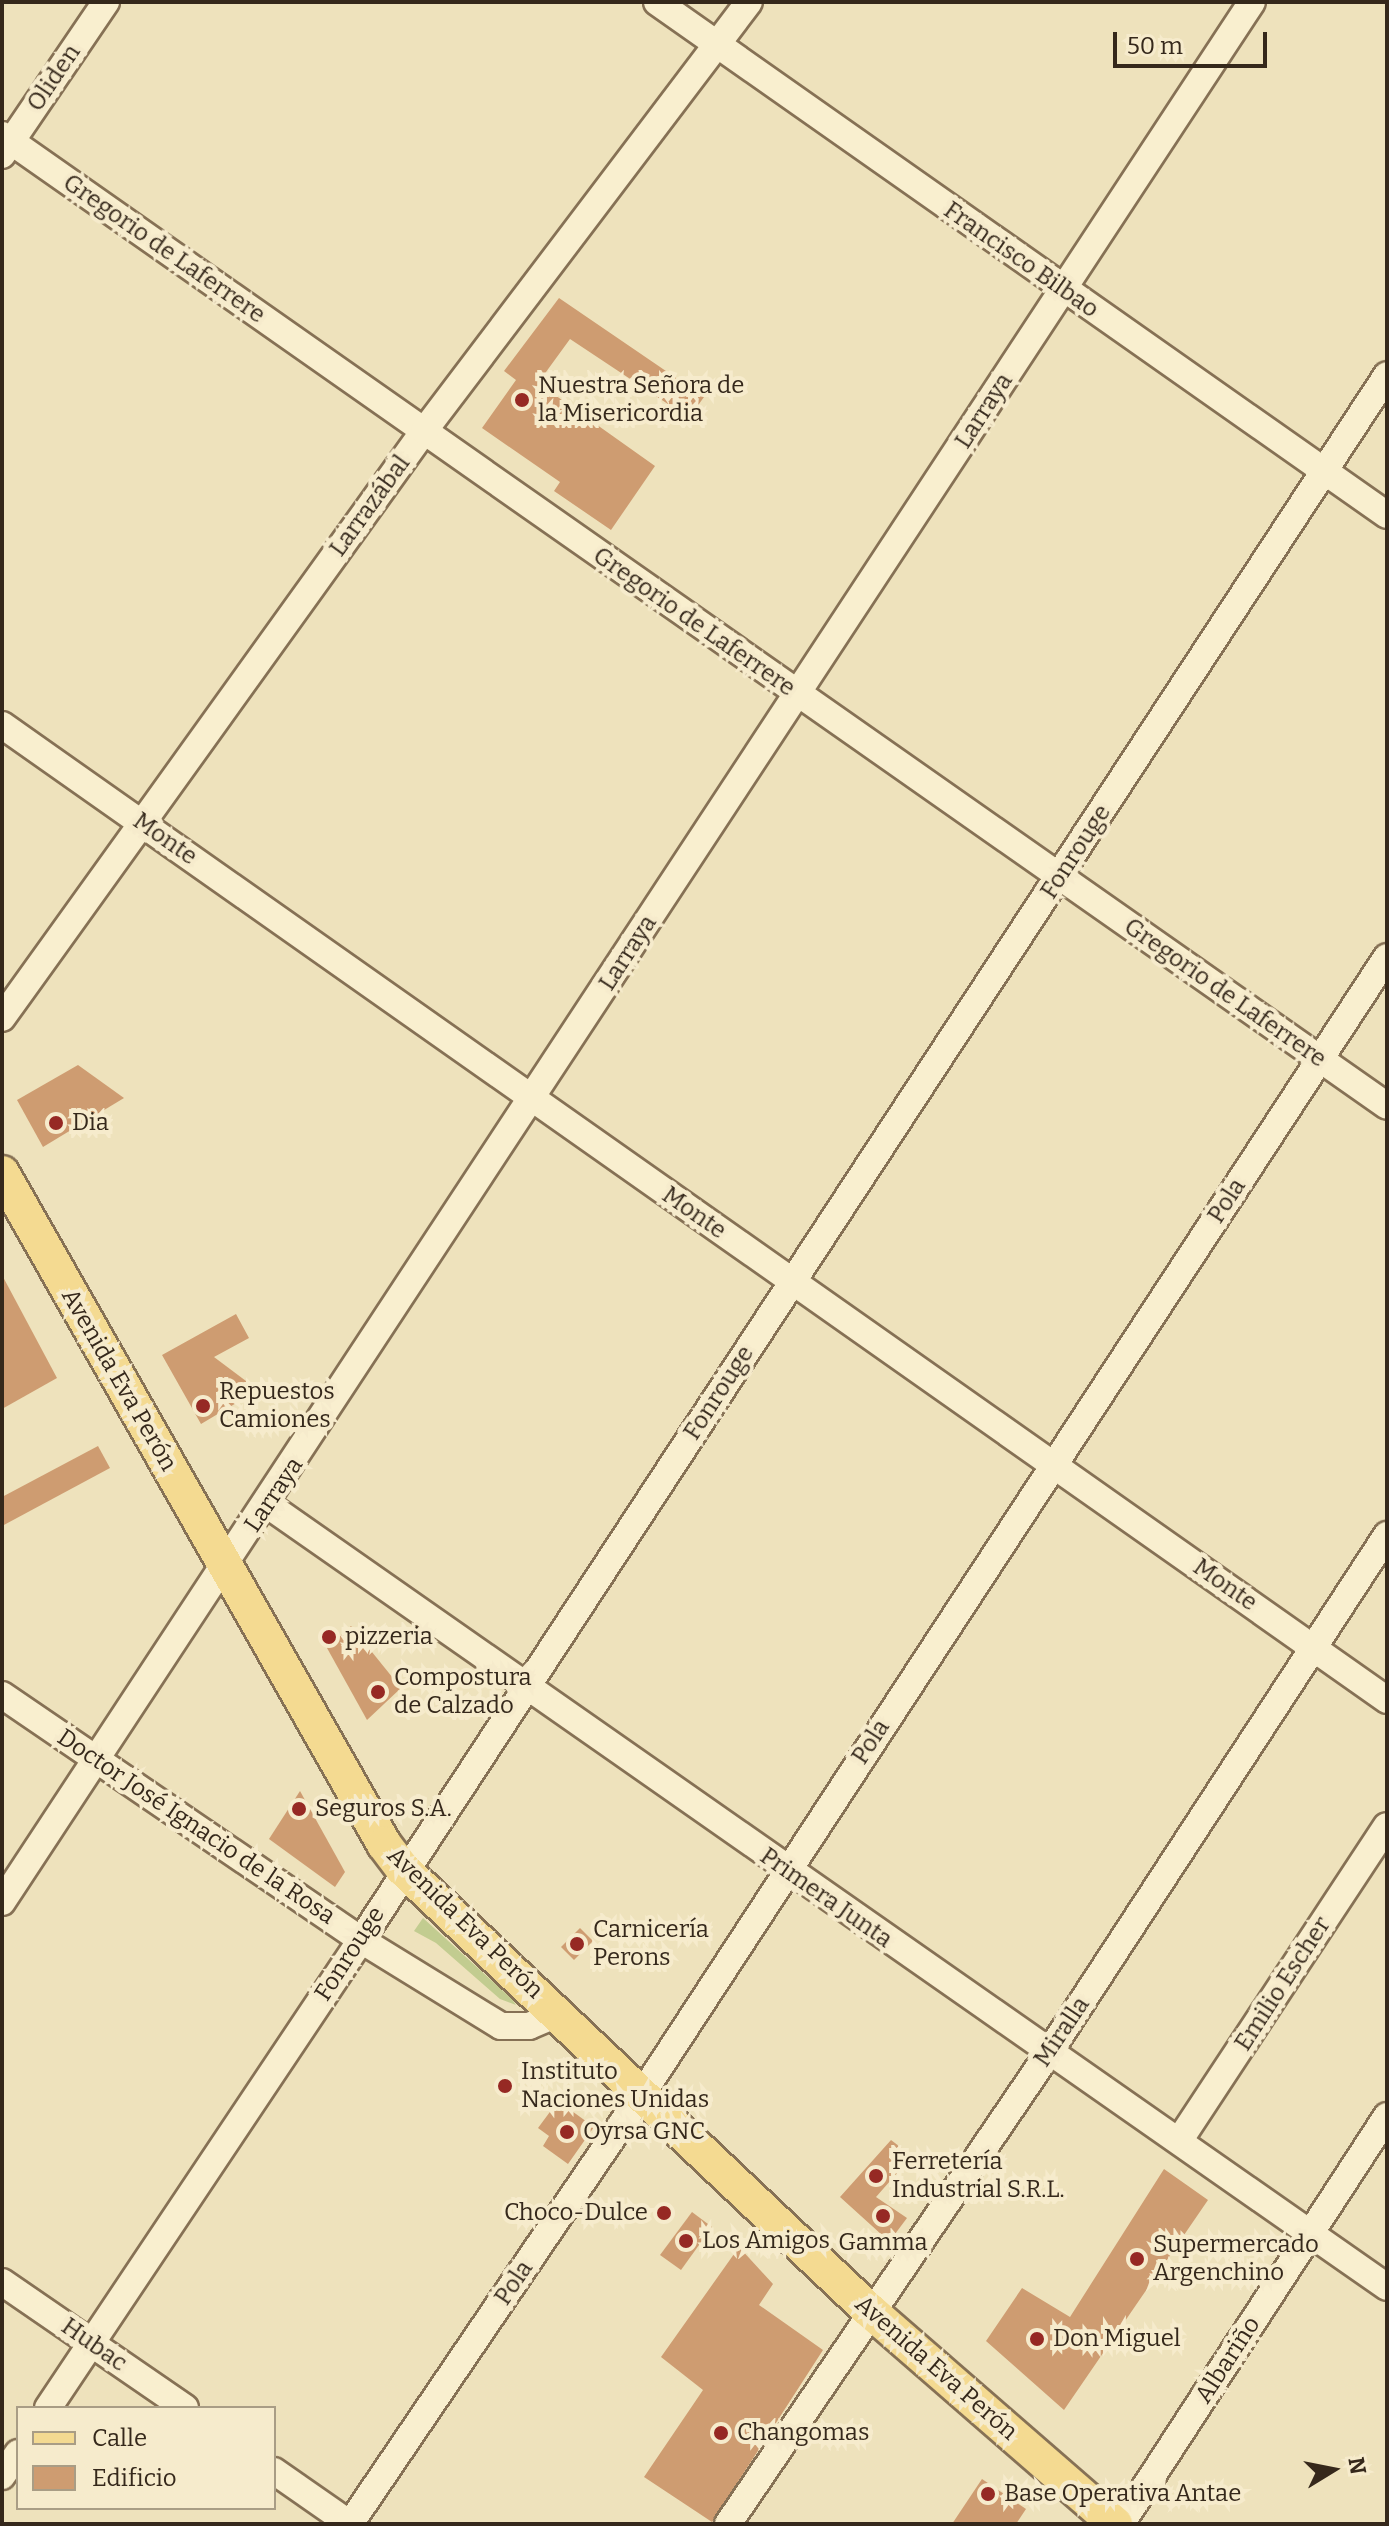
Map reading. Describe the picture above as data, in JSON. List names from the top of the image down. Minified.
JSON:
{"streets":{"main road":["Avenida Eva Perón"],"street":["Oliden","Gregorio de Laferrere","Francisco Bilbao","Larraya","Larrazábal","Monte","Fonrouge","Pola","Doctor José Ignacio de la Rosa","Primera Junta","Emilio Escher","Miralla","Hubac","Albariño"]},"crossings":[["Oliden","Gregorio de Laferrere"],["Gregorio de Laferrere","Larraya"],["Gregorio de Laferrere","Larrazábal"],["Gregorio de Laferrere","Fonrouge"],["Gregorio de Laferrere","Pola"],["Francisco Bilbao","Larraya"],["Francisco Bilbao","Larrazábal"],["Francisco Bilbao","Fonrouge"],["Larraya","Monte"],["Larraya","Avenida Eva Perón"],["Larraya","Doctor José Ignacio de la Rosa"],["Larraya","Primera Junta"],["Larrazábal","Monte"],["Monte","Fonrouge"],["Monte","Pola"],["Monte","Miralla"],["Fonrouge","Avenida Eva Perón"],["Fonrouge","Doctor José Ignacio de la Rosa"],["Fonrouge","Primera Junta"],["Fonrouge","Hubac"],["Pola","Avenida Eva Perón"],["Pola","Primera Junta"],["Avenida Eva Perón","Doctor José Ignacio de la Rosa"],["Avenida Eva Perón","Miralla"],["Avenida Eva Perón","Albariño"],["Primera Junta","Emilio Escher"],["Primera Junta","Miralla"],["Primera Junta","Albariño"]],"places":["Nuestra Señora de la Misericordia","Dia","Repuestos Camiones","pizzeria","Compostura de Calzado","Seguros S.A.","Carnicería Perons","Instituto Naciones Unidas","Oyrsa GNC","Ferretería Industrial S.R.L.","Choco-Dulce","Gamma","Los Amigos","Supermercado Argenchino","Don Miguel","Changomas","Base Operativa Antae"],"legend":["Calle","Edificio"],"scale_bar":"50 m","north":"right"}
